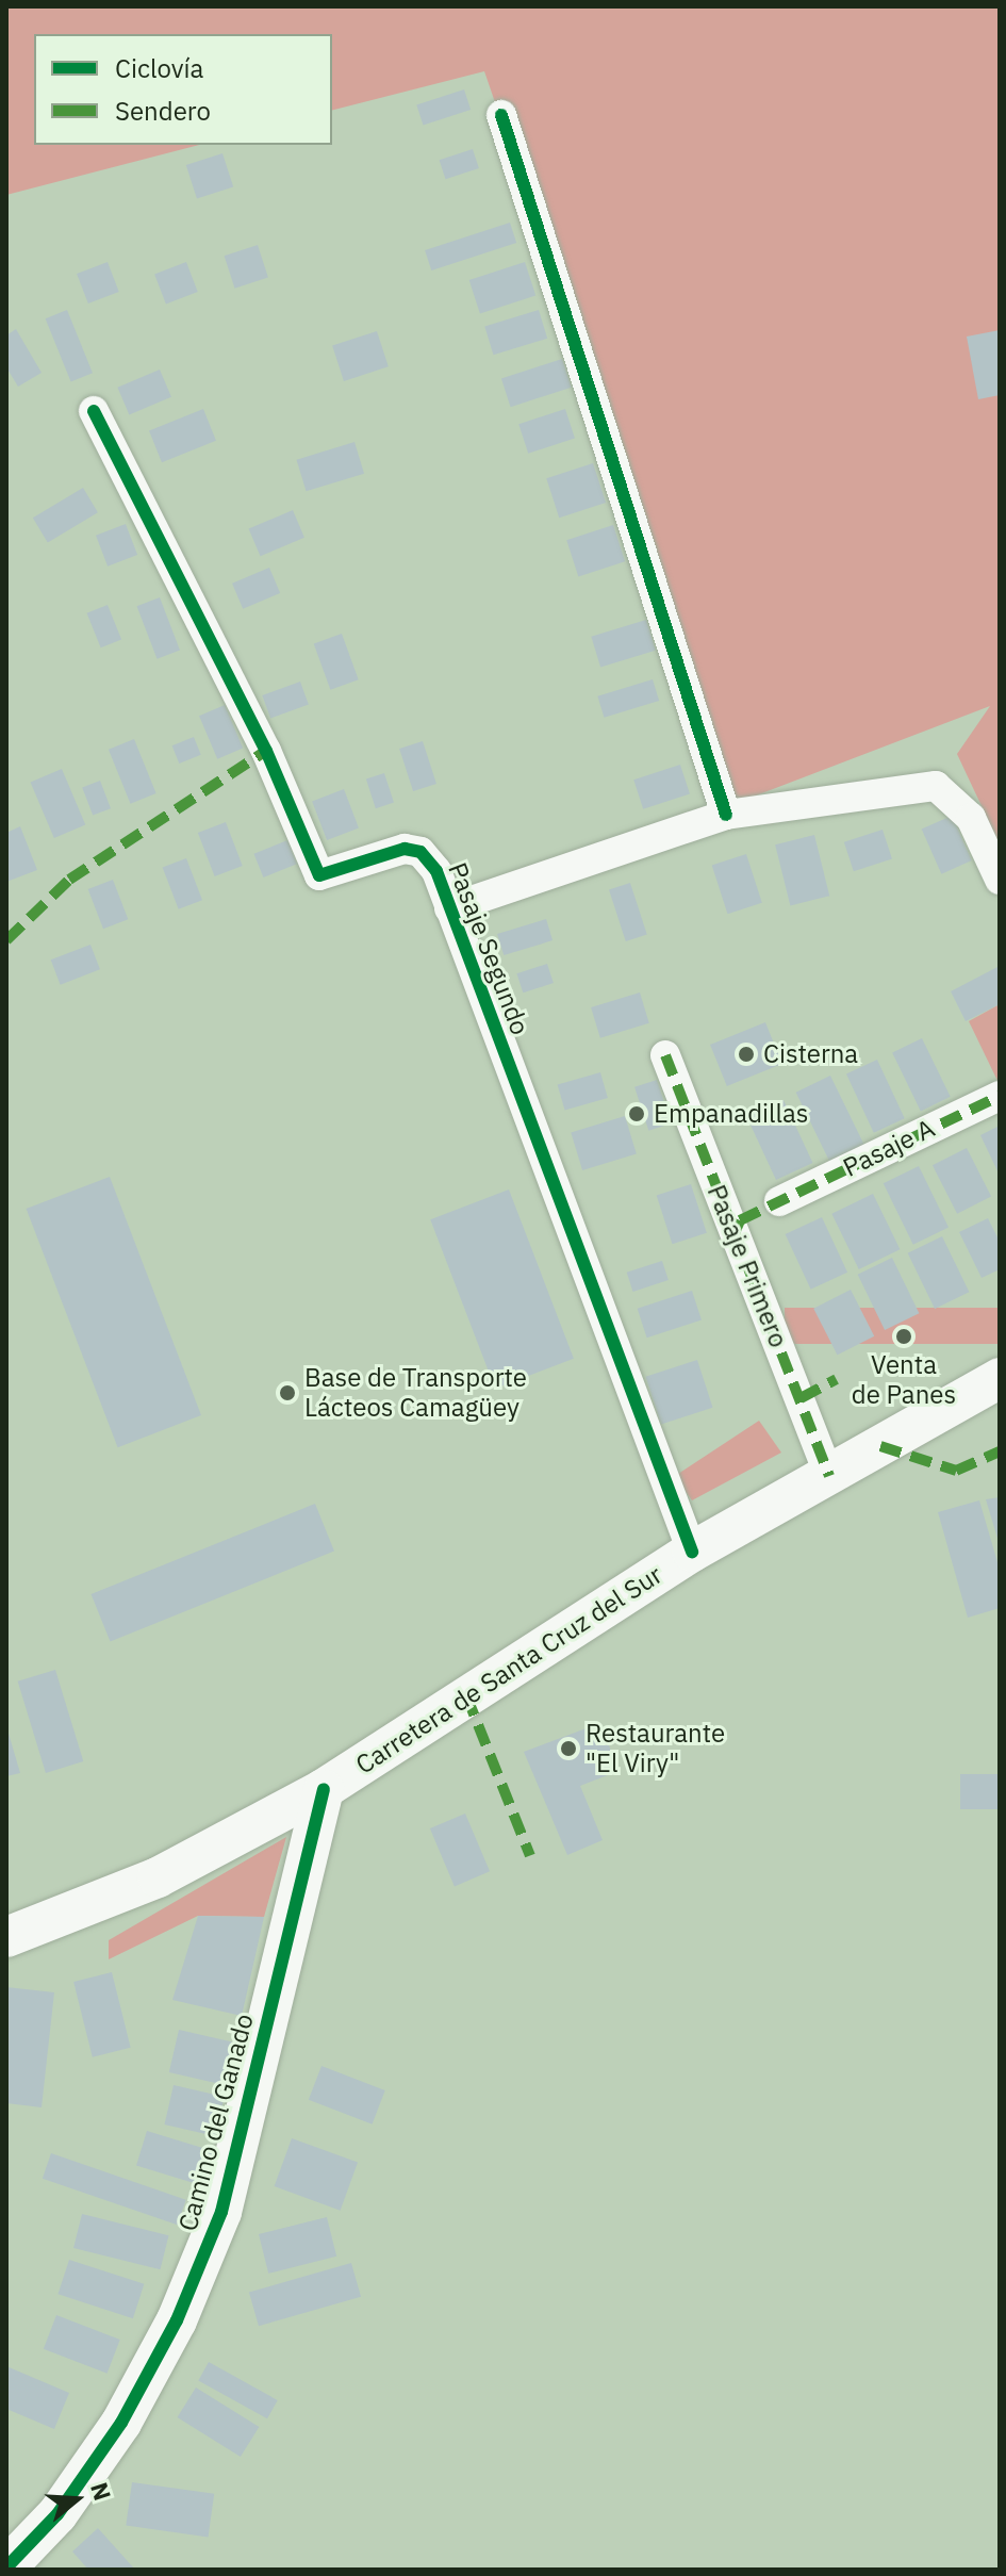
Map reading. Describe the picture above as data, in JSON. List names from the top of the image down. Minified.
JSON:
{"streets":{"main road":["Carretera de Santa Cruz del Sur","Camino del Ganado"],"street":["Pasaje Segundo","Pasaje A","Pasaje Primero"]},"crossings":[["Pasaje Segundo","Carretera de Santa Cruz del Sur"],["Pasaje Primero","Carretera de Santa Cruz del Sur"],["Carretera de Santa Cruz del Sur","Camino del Ganado"]],"places":["Cisterna","Empanadillas","Venta de Panes","Base de Transporte Lácteos Camagüey","Restaurante \"El Viry\""],"legend":["Ciclovía","Sendero"],"north":"right"}
